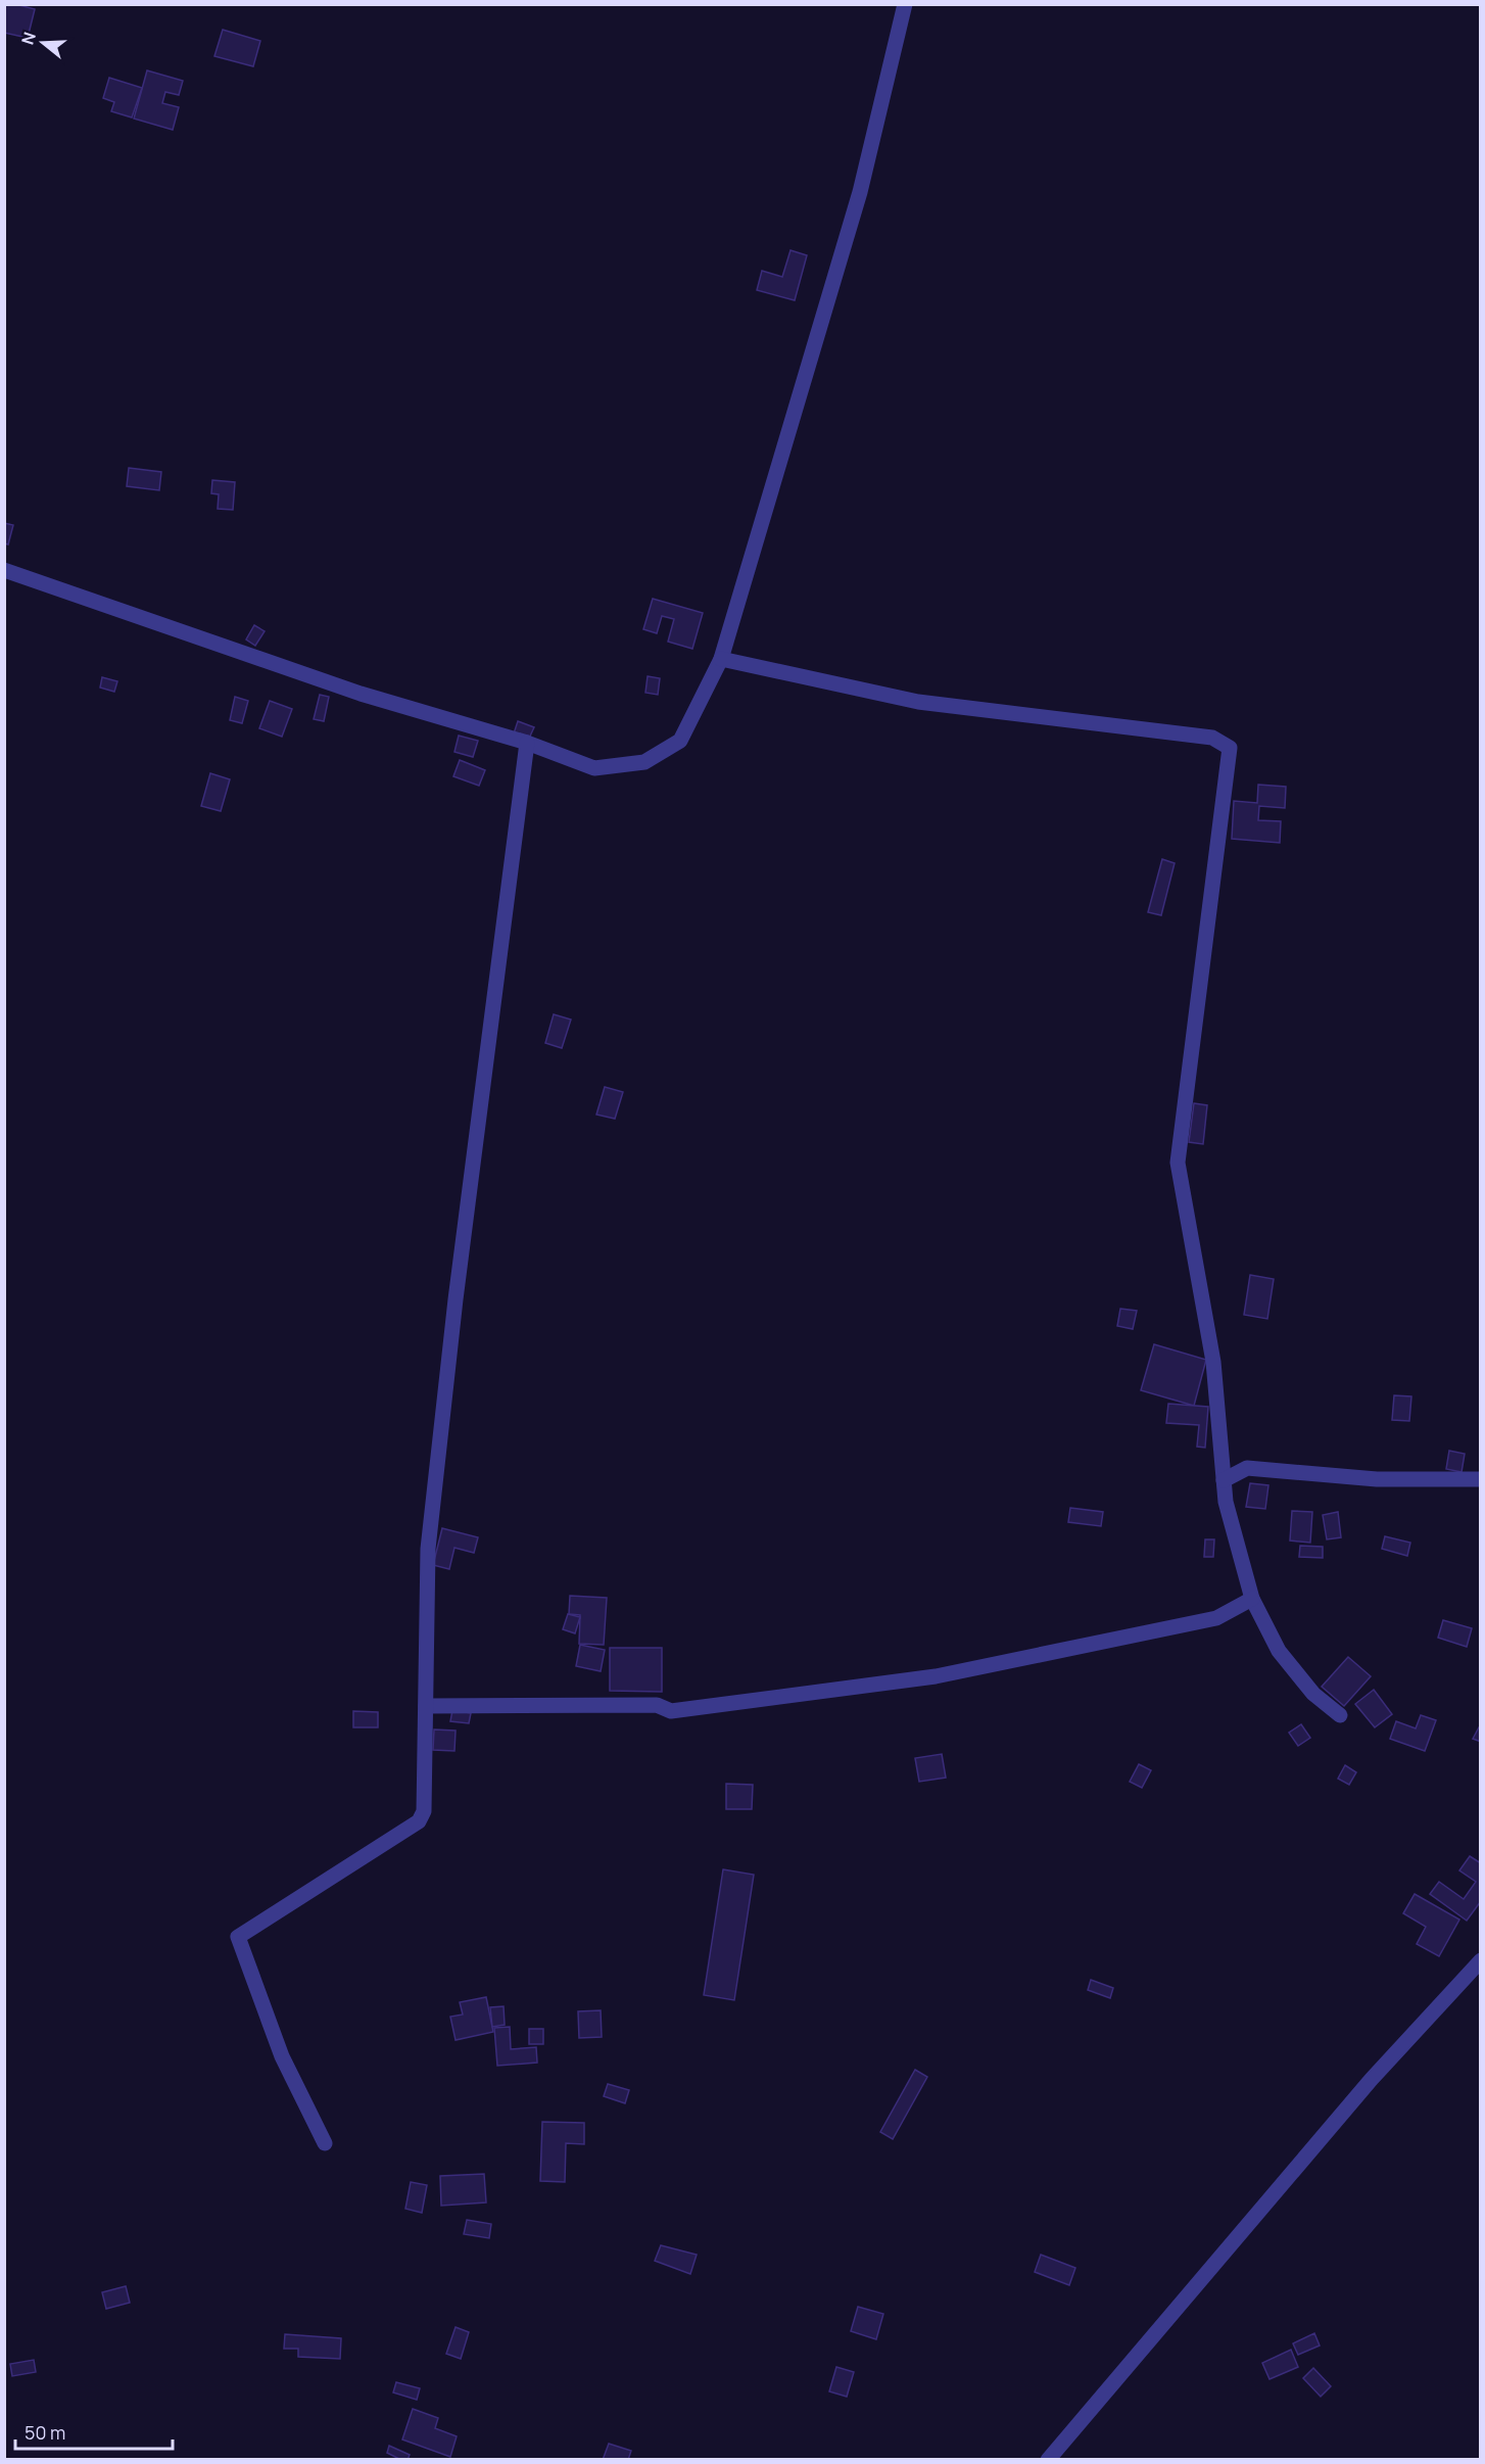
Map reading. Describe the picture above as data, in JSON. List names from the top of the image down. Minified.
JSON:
{"scale_bar":"50 m","north":"left"}
